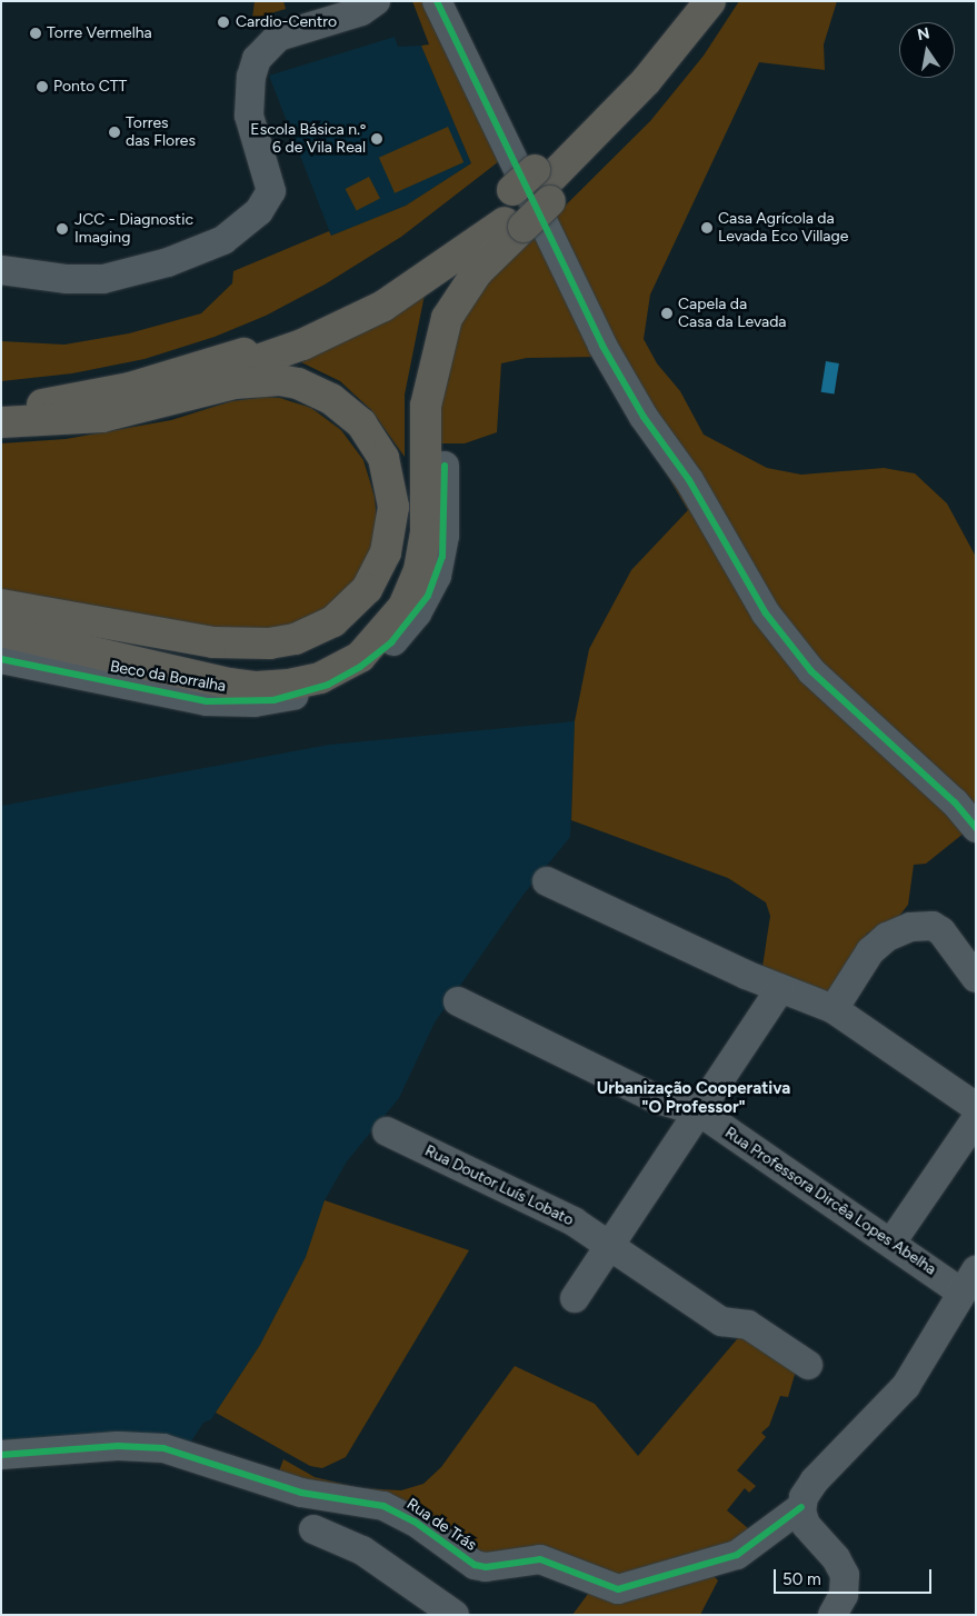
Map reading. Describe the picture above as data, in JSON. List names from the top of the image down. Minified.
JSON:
{"streets":{"street":["Beco da Borralha","Rua Doutor Luís Lobato","Rua Professora Dircêa Lopes Abelha","Rua de Trás"]},"districts":["Urbanização Cooperativa \"O Professor\""],"places":["Cardio-Centro","Torre Vermelha","Ponto CTT","Torres das Flores","Escola Básica n.º 6 de Vila Real","Casa Agrícola da Levada Eco Village","JCC - Diagnostic Imaging","Capela da Casa da Levada"],"scale_bar":"50 m","north":"top"}
